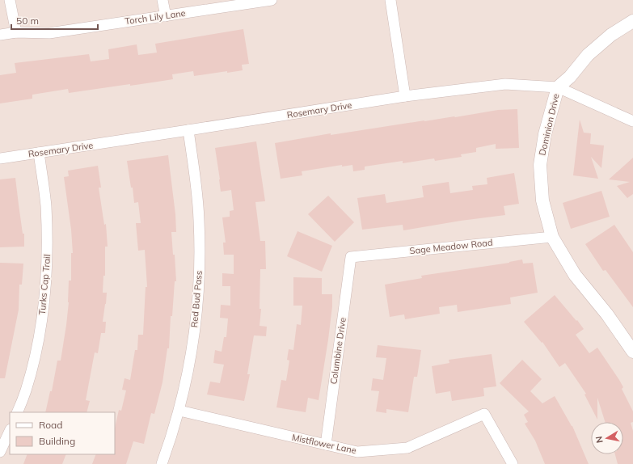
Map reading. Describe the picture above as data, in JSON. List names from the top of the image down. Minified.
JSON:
{"streets":{"street":["Torch Lily Lane","Rosemary Drive","Dominion Drive","Sage Meadow Road","Turks Cap Trail","Red Bud Pass","Columbine Drive","Mistflower Lane"]},"crossings":[["Rosemary Drive","Dominion Drive"],["Rosemary Drive","Turks Cap Trail"],["Rosemary Drive","Red Bud Pass"],["Dominion Drive","Sage Meadow Road"],["Sage Meadow Road","Columbine Drive"],["Red Bud Pass","Mistflower Lane"],["Columbine Drive","Mistflower Lane"]],"legend":["Road","Building"],"scale_bar":"50 m","north":"left"}
